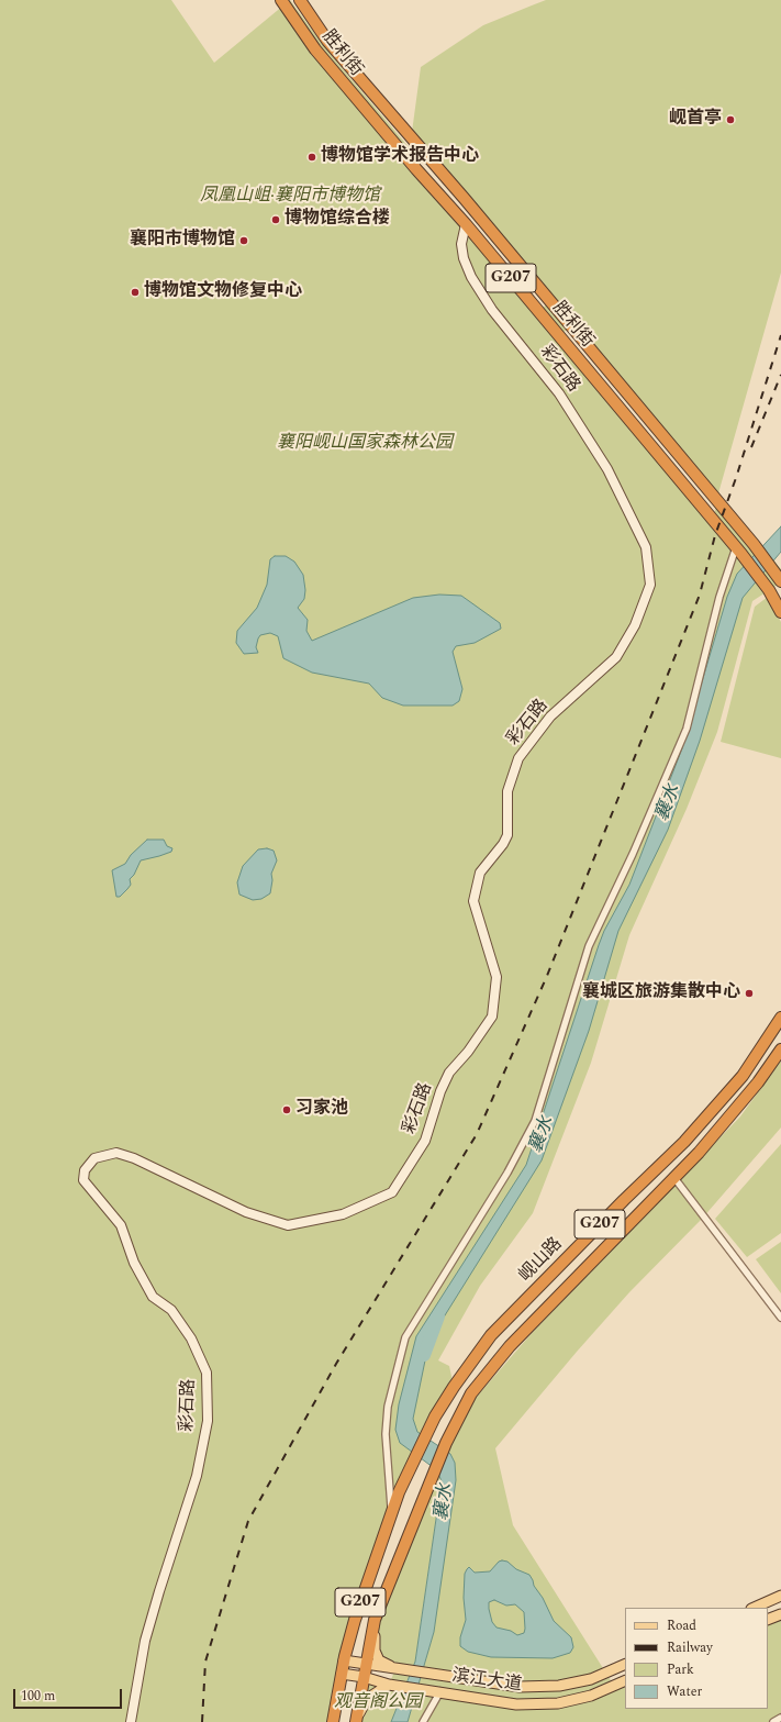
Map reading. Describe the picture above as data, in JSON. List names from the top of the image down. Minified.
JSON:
{"streets":{"highway":["胜利街","G207","岘山路"],"main road":["滨江大道"],"street":["彩石路"]},"crossings":[["胜利街","彩石路"],["G207","岘山路"],["G207","滨江大道"]],"water":["襄水"],"parks":["凤凰山岨·襄阳市博物馆","襄阳岘山国家森林公园","观音阁公园"],"places":["岘首亭","博物馆学术报告中心","博物馆综合楼","襄阳市博物馆","博物馆文物修复中心","襄城区旅游集散中心","习家池"],"legend":["Road","Railway","Park","Water"],"scale_bar":"100 m"}
